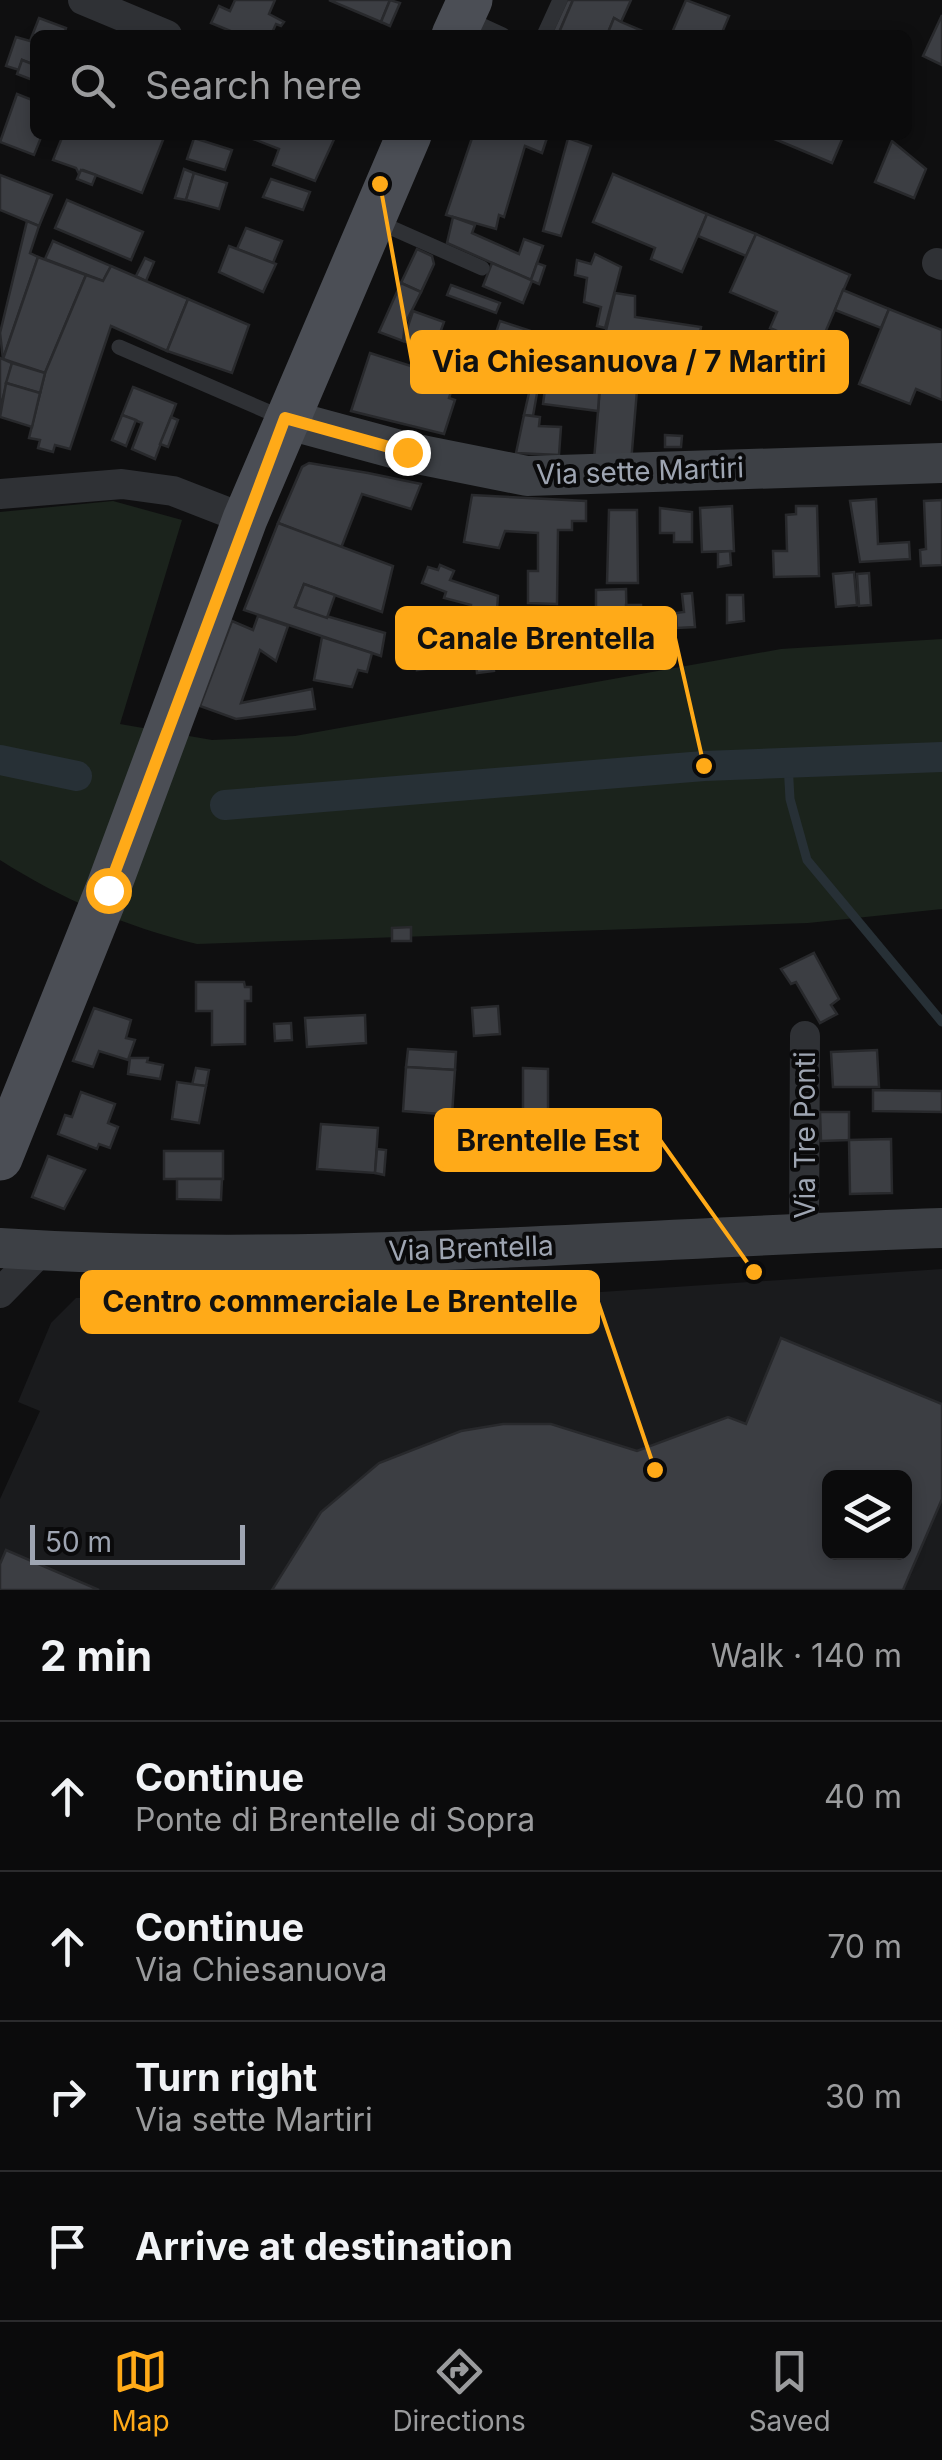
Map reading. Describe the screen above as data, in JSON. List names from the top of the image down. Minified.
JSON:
{"streets":{"main road":["Via sette Martiri","Via Brentella"],"street":["Via Tre Ponti"]},"crossings":[["Via Tre Ponti","Via Brentella"]],"places":["Via Chiesanuova / 7 Martiri","Canale Brentella","Brentelle Est","Centro commerciale Le Brentelle"],"scale_bar":"50 m","page":{"search":"Search here","scale":"50 m","heading":["2 min","Walk · 140 m"],"list":[["Continue","Ponte di Brentelle di Sopra","40 m"],["Continue","Via Chiesanuova","70 m"],["Turn right","Via sette Martiri","30 m"],"Arrive at destination"],"nav":["Map","Directions","Saved"]}}
